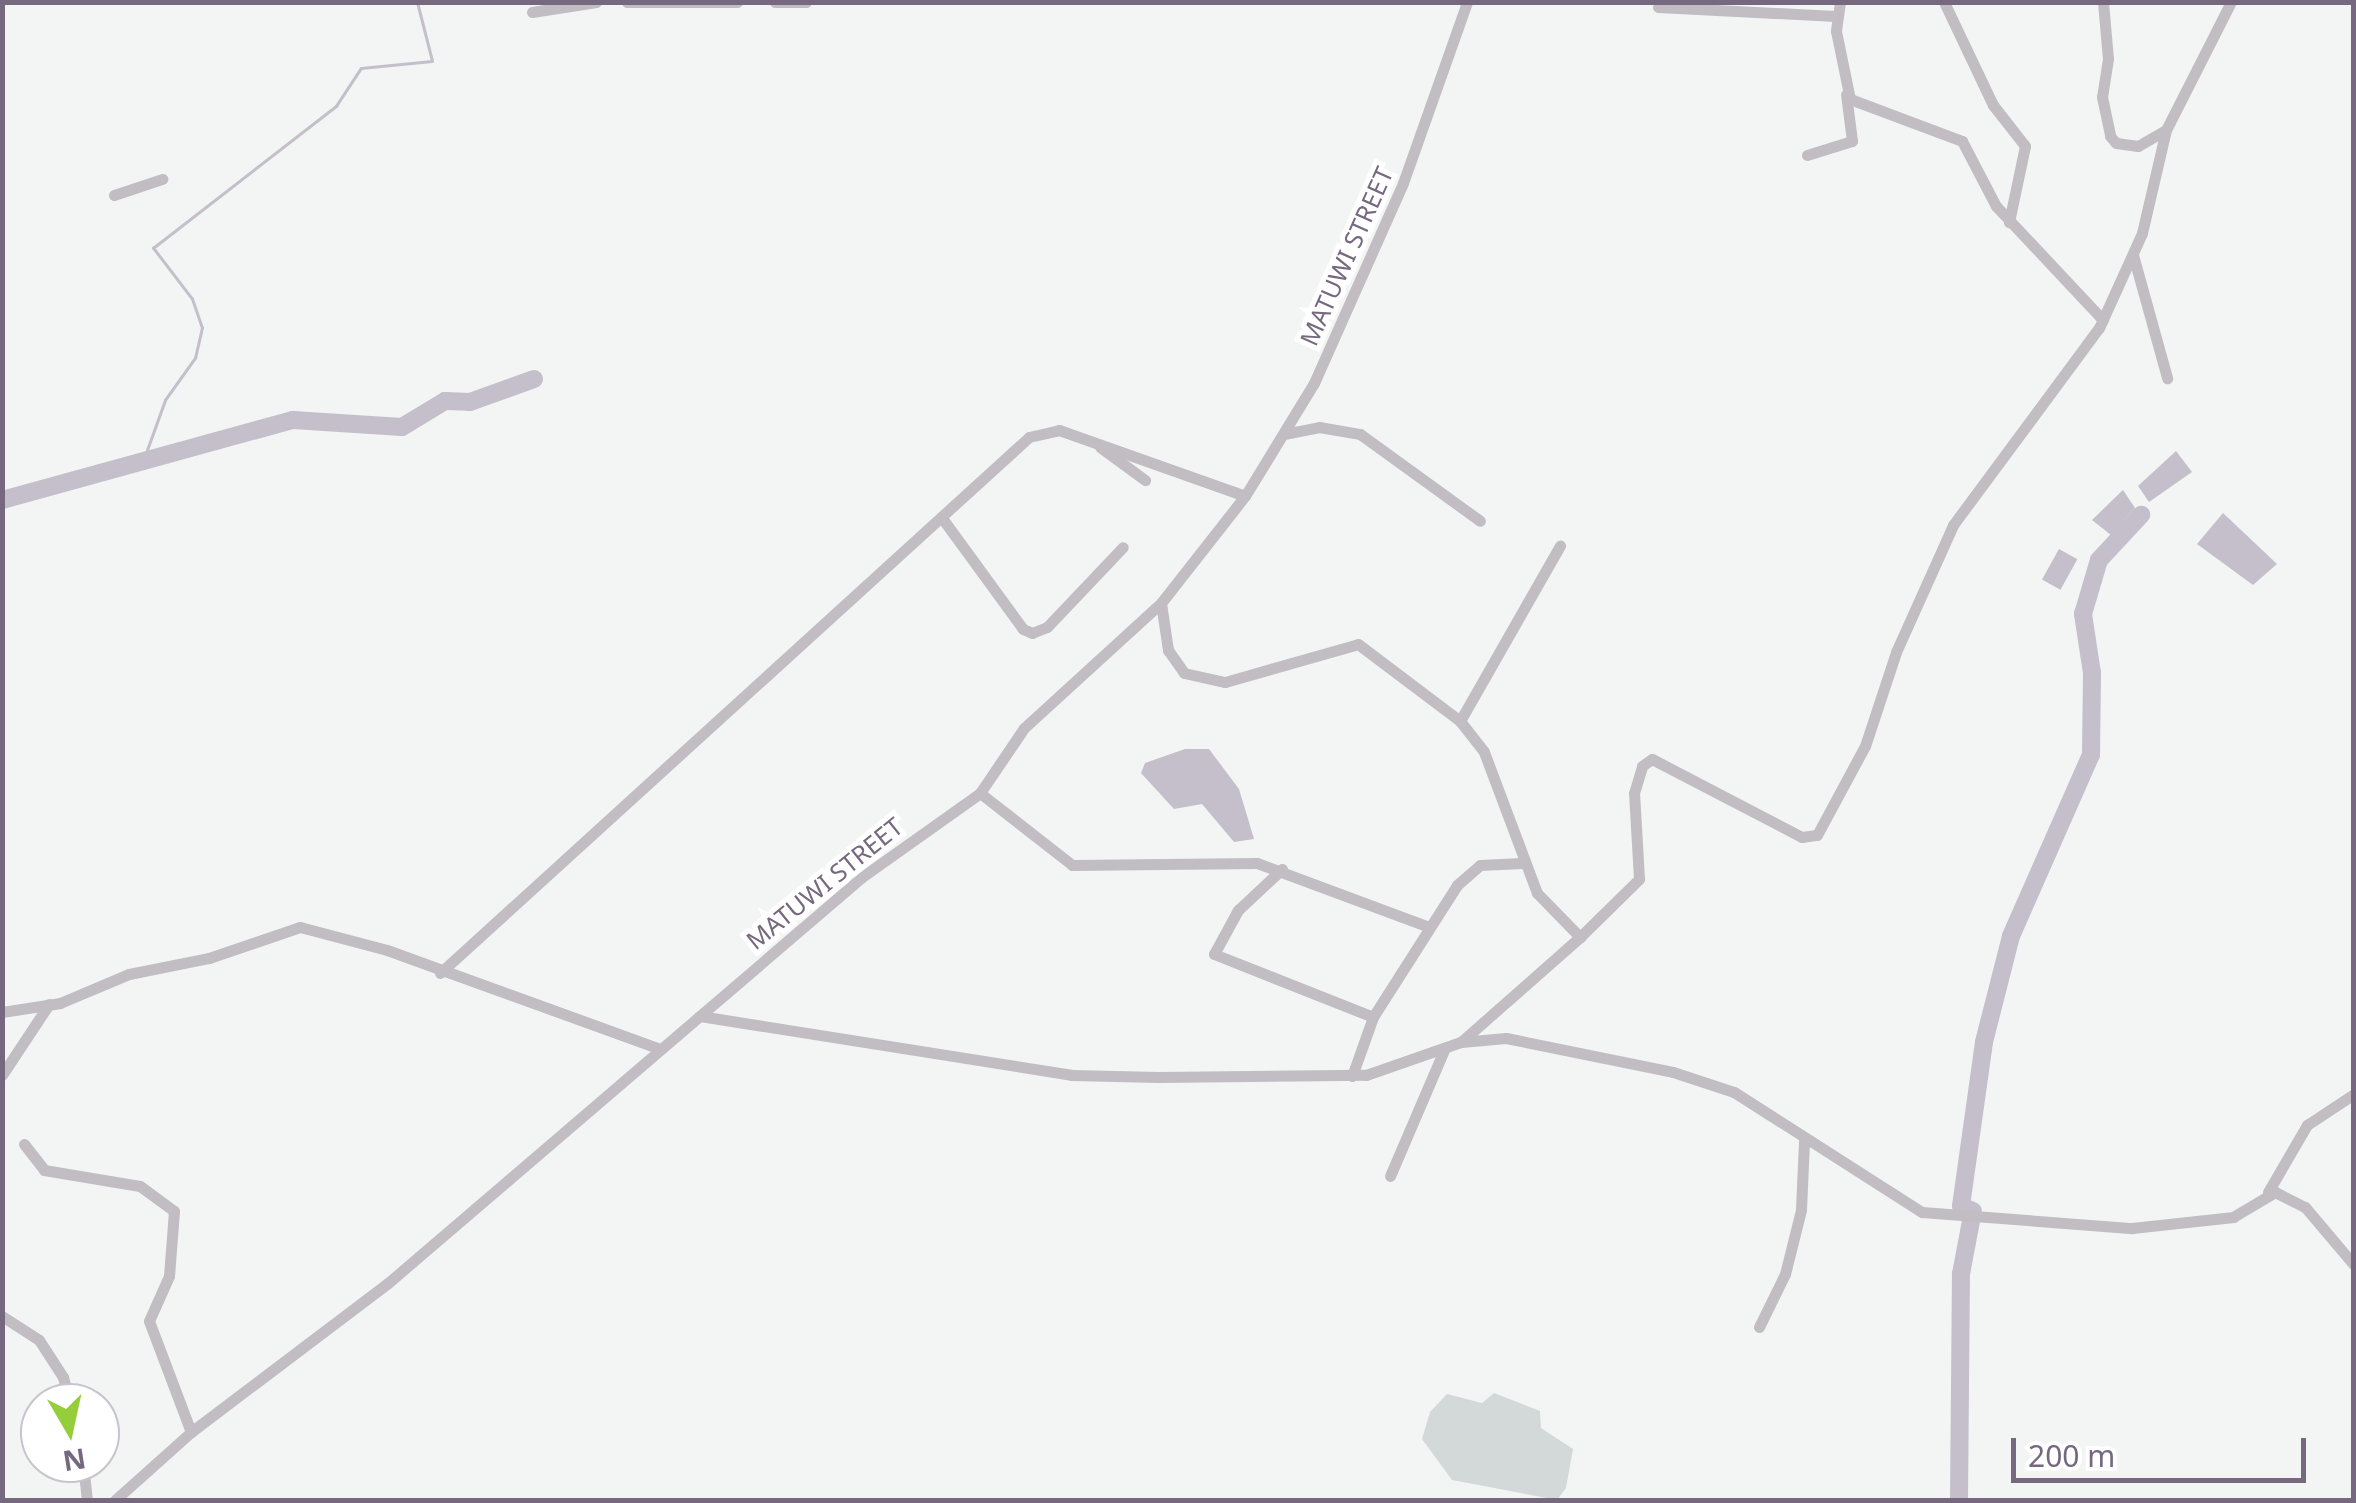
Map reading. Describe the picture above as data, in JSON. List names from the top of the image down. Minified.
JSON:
{"streets":{"street":["MATUWI STREET"]},"scale_bar":"200 m","north":"bottom"}
